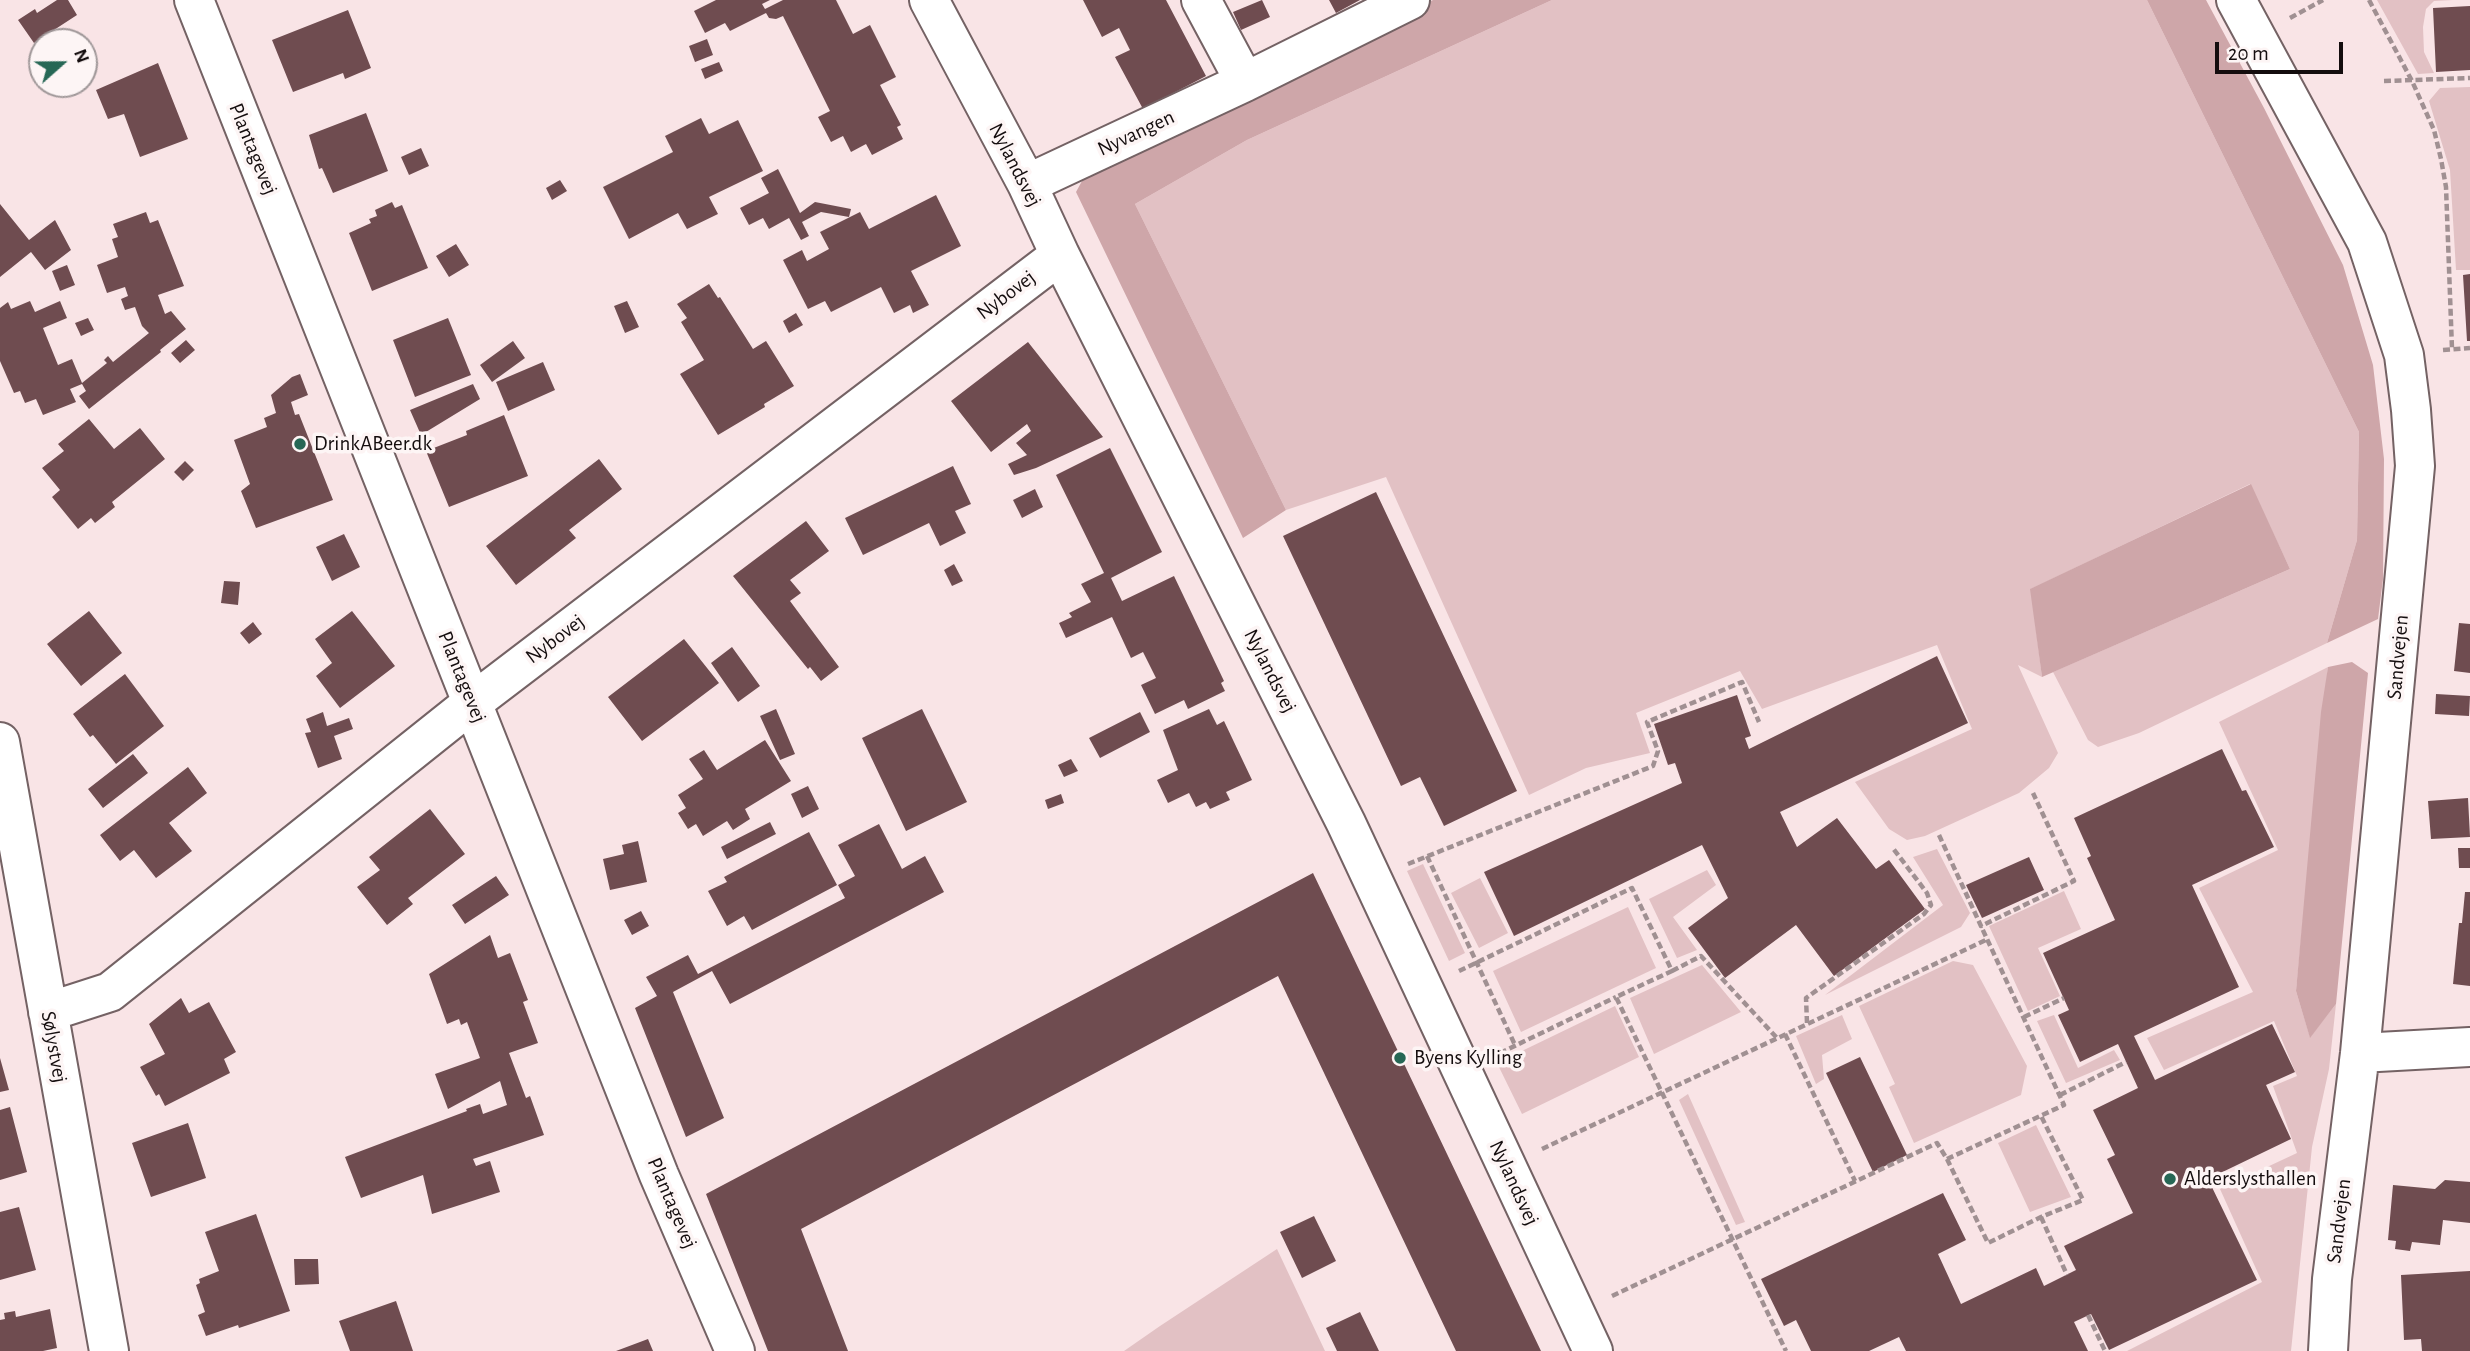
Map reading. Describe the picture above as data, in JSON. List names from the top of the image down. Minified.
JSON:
{"streets":{"street":["Nyvangen","Plantagevej","Nylandsvej","Nybovej","Sandvejen","Sølystvej"]},"crossings":[["Nyvangen","Nylandsvej"],["Plantagevej","Nybovej"],["Nylandsvej","Nybovej"],["Nybovej","Sølystvej"]],"places":["DrinkABeer.dk","Byens Kylling","Alderslysthallen"],"scale_bar":"20 m","north":"right"}
